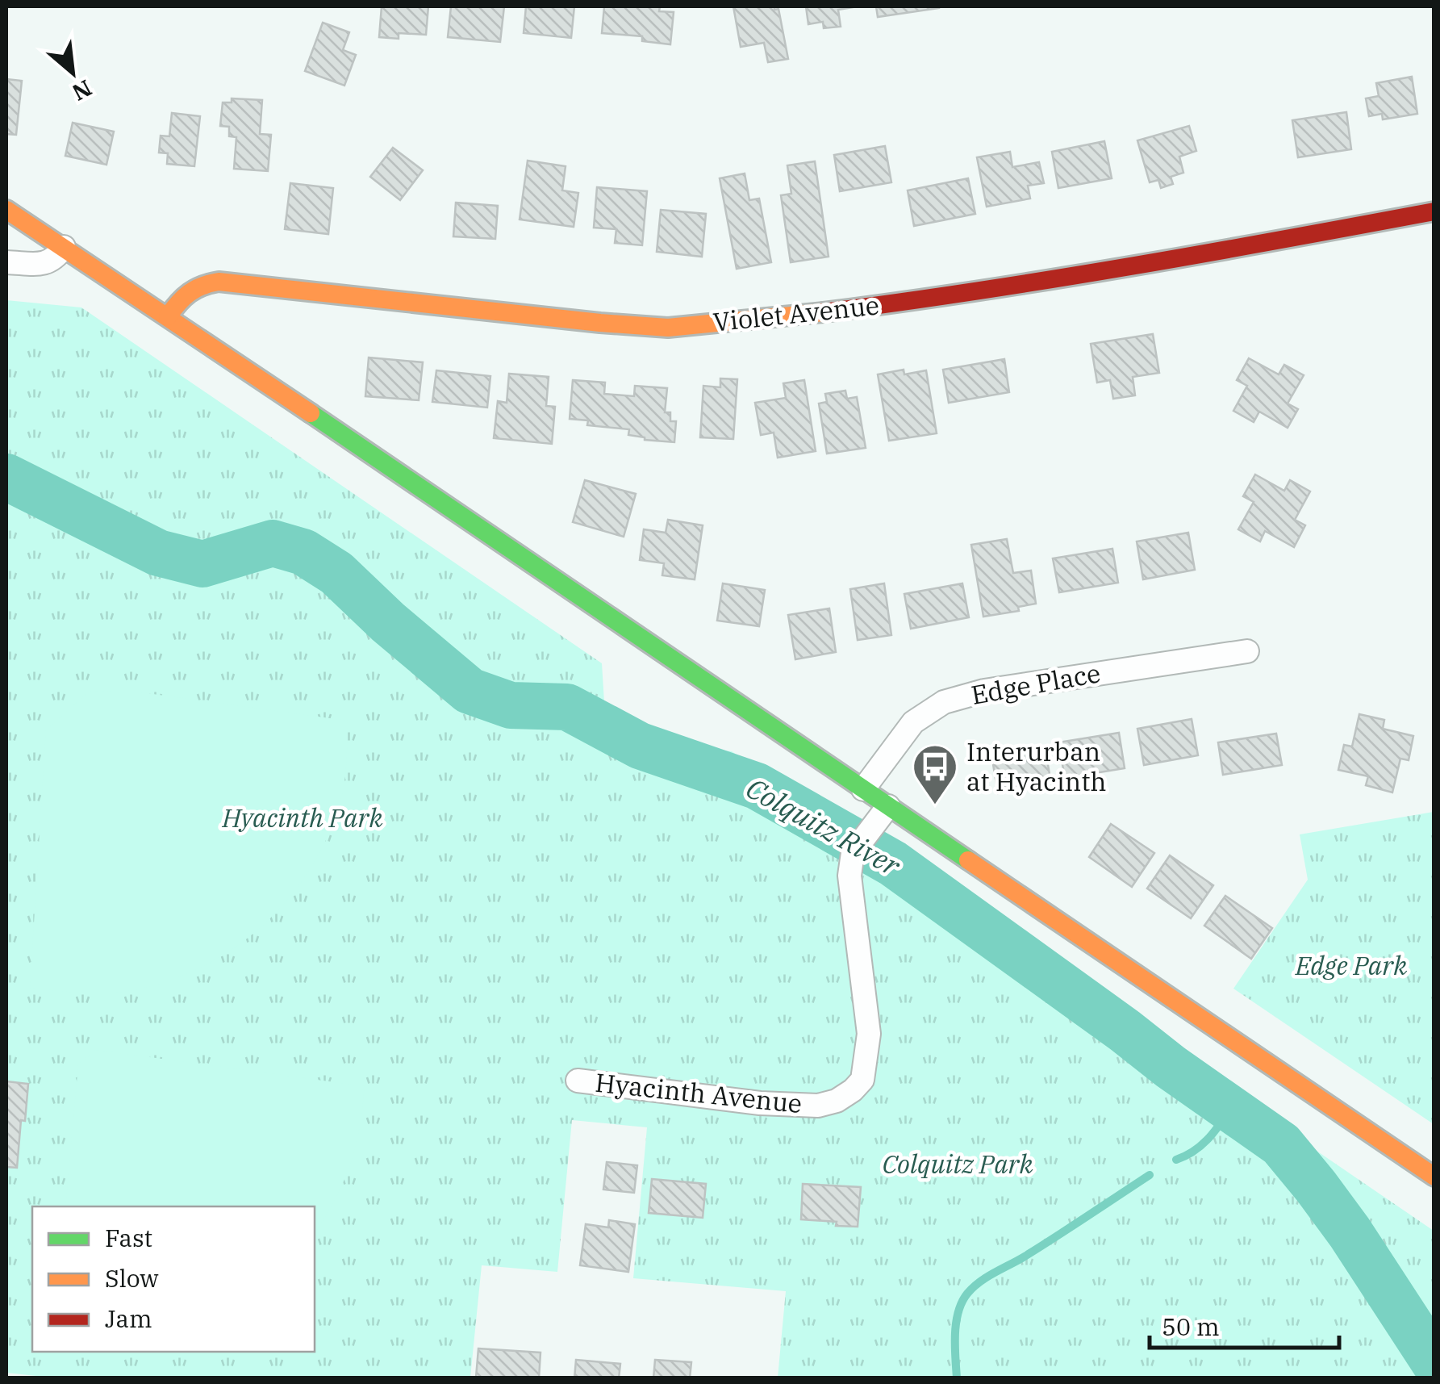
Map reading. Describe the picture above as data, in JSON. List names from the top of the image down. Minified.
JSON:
{"streets":{"main road":["Violet Avenue"],"street":["Edge Place","Hyacinth Avenue"]},"water":["Colquitz River"],"parks":["Hyacinth Park","Edge Park","Colquitz Park"],"places":{"bus stop":["Interurban at Hyacinth"]},"legend":["Fast","Slow","Jam"],"scale_bar":"50 m","north":"bottom right"}
